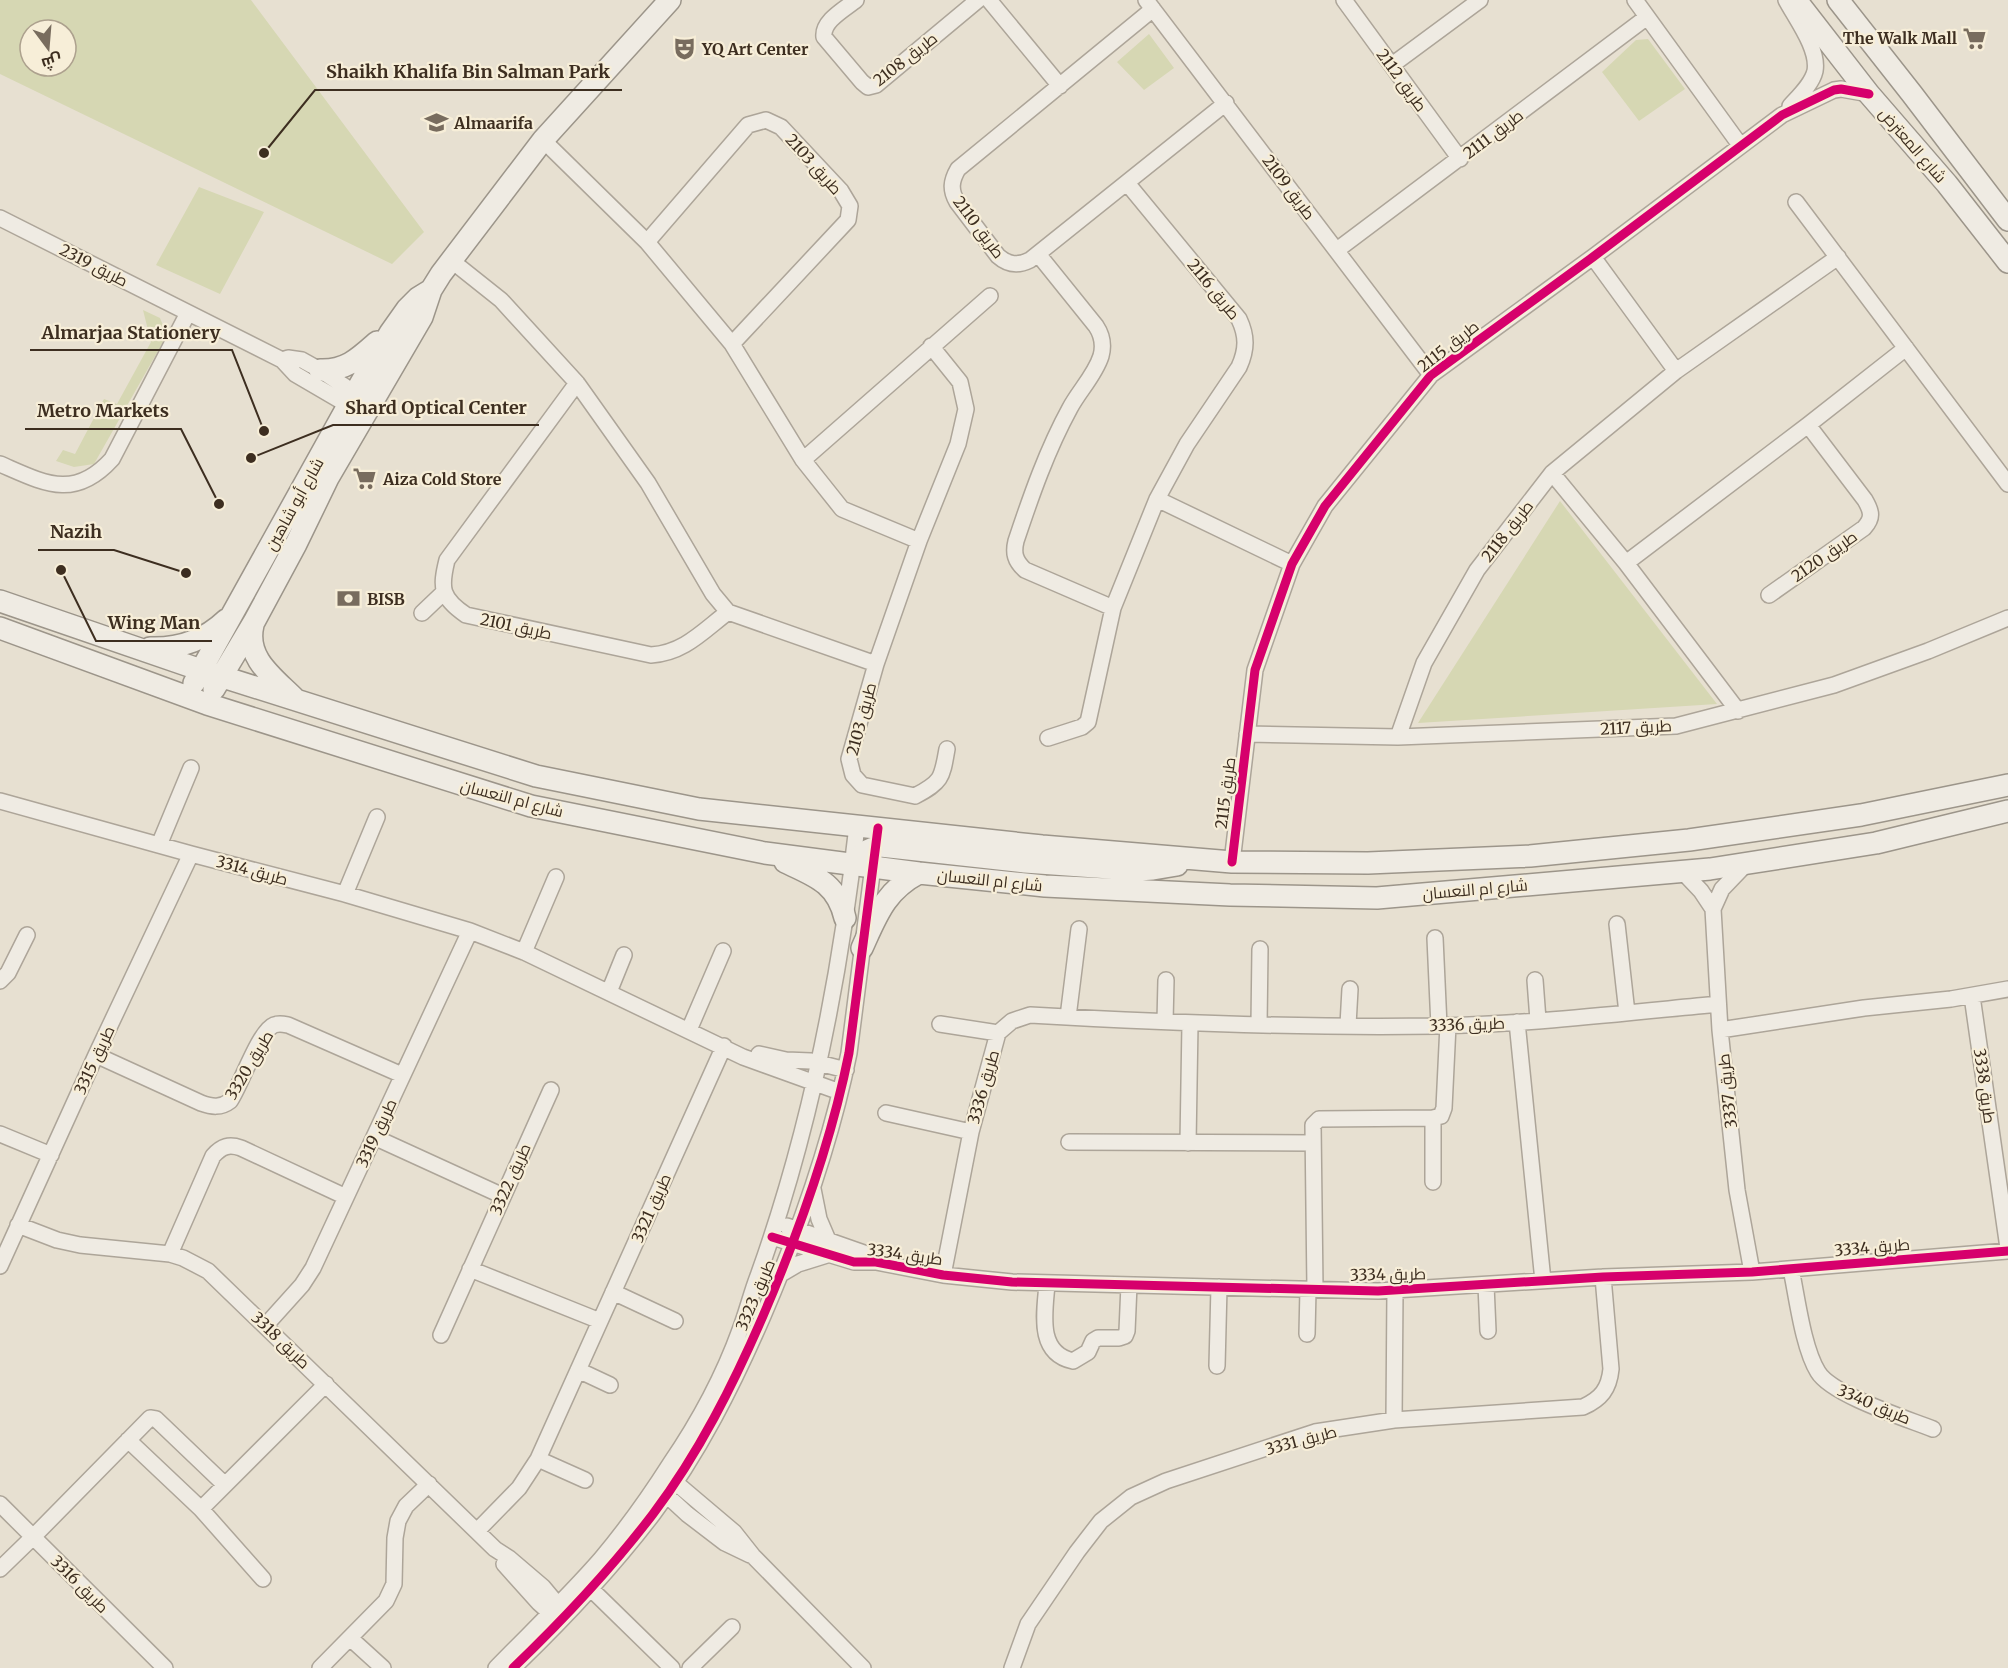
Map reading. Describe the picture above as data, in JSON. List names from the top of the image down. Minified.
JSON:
{"streets":{"main road":["شارع المعترض","شارع أبو شاهين","شارع ام النعسان"],"street":["طريق 2108","طريق 2112","طريق 2111","طريق 2103","طريق 2109","طريق 2110","طريق 2319","طريق 2116","طريق 2115","طريق 2118","طريق 2120","طريق 2101","طريق 2117","طريق 3314","طريق 3336","طريق 3315","طريق 3320","طريق 3338","طريق 3337","طريق 3319","طريق 3322","طريق 3321","طريق 3334","طريق 3323","طريق 3318","طريق 3340","طريق 3331","طريق 3316"]},"crossings":[["طريق 2112","طريق 2111"],["طريق 2111","طريق 2109"],["شارع المعترض","طريق 2115"],["طريق 2109","طريق 2110"],["طريق 2109","طريق 2115"],["طريق 2110","طريق 2116"],["طريق 2319","شارع أبو شاهين"],["طريق 2115","طريق 2117"],["طريق 2115","شارع ام النعسان"],["شارع أبو شاهين","شارع ام النعسان"],["طريق 2118","طريق 2117"],["شارع ام النعسان","طريق 3323"],["طريق 3314","طريق 3315"],["طريق 3314","طريق 3319"],["طريق 3314","طريق 3321"],["طريق 3314","طريق 3323"],["طريق 3336","طريق 3337"],["طريق 3336","طريق 3334"],["طريق 3315","طريق 3320"],["طريق 3315","طريق 3318"],["طريق 3320","طريق 3319"],["طريق 3338","طريق 3334"],["طريق 3337","طريق 3334"],["طريق 3319","طريق 3318"],["طريق 3321","طريق 3318"],["طريق 3334","طريق 3323"],["طريق 3334","طريق 3340"],["طريق 3334","طريق 3331"],["طريق 3323","طريق 3318"]],"places":{"supermarket":["The Walk Mall","Aiza Cold Store"],"theatre":["YQ Art Center"],"school or university":["Almaarifa"],"other":["Shaikh Khalifa Bin Salman Park","Almarjaa Stationery","Shard Optical Center","Metro Markets","Wing Man","Nazih"],"bank":["BISB"]},"north":"bottom"}
